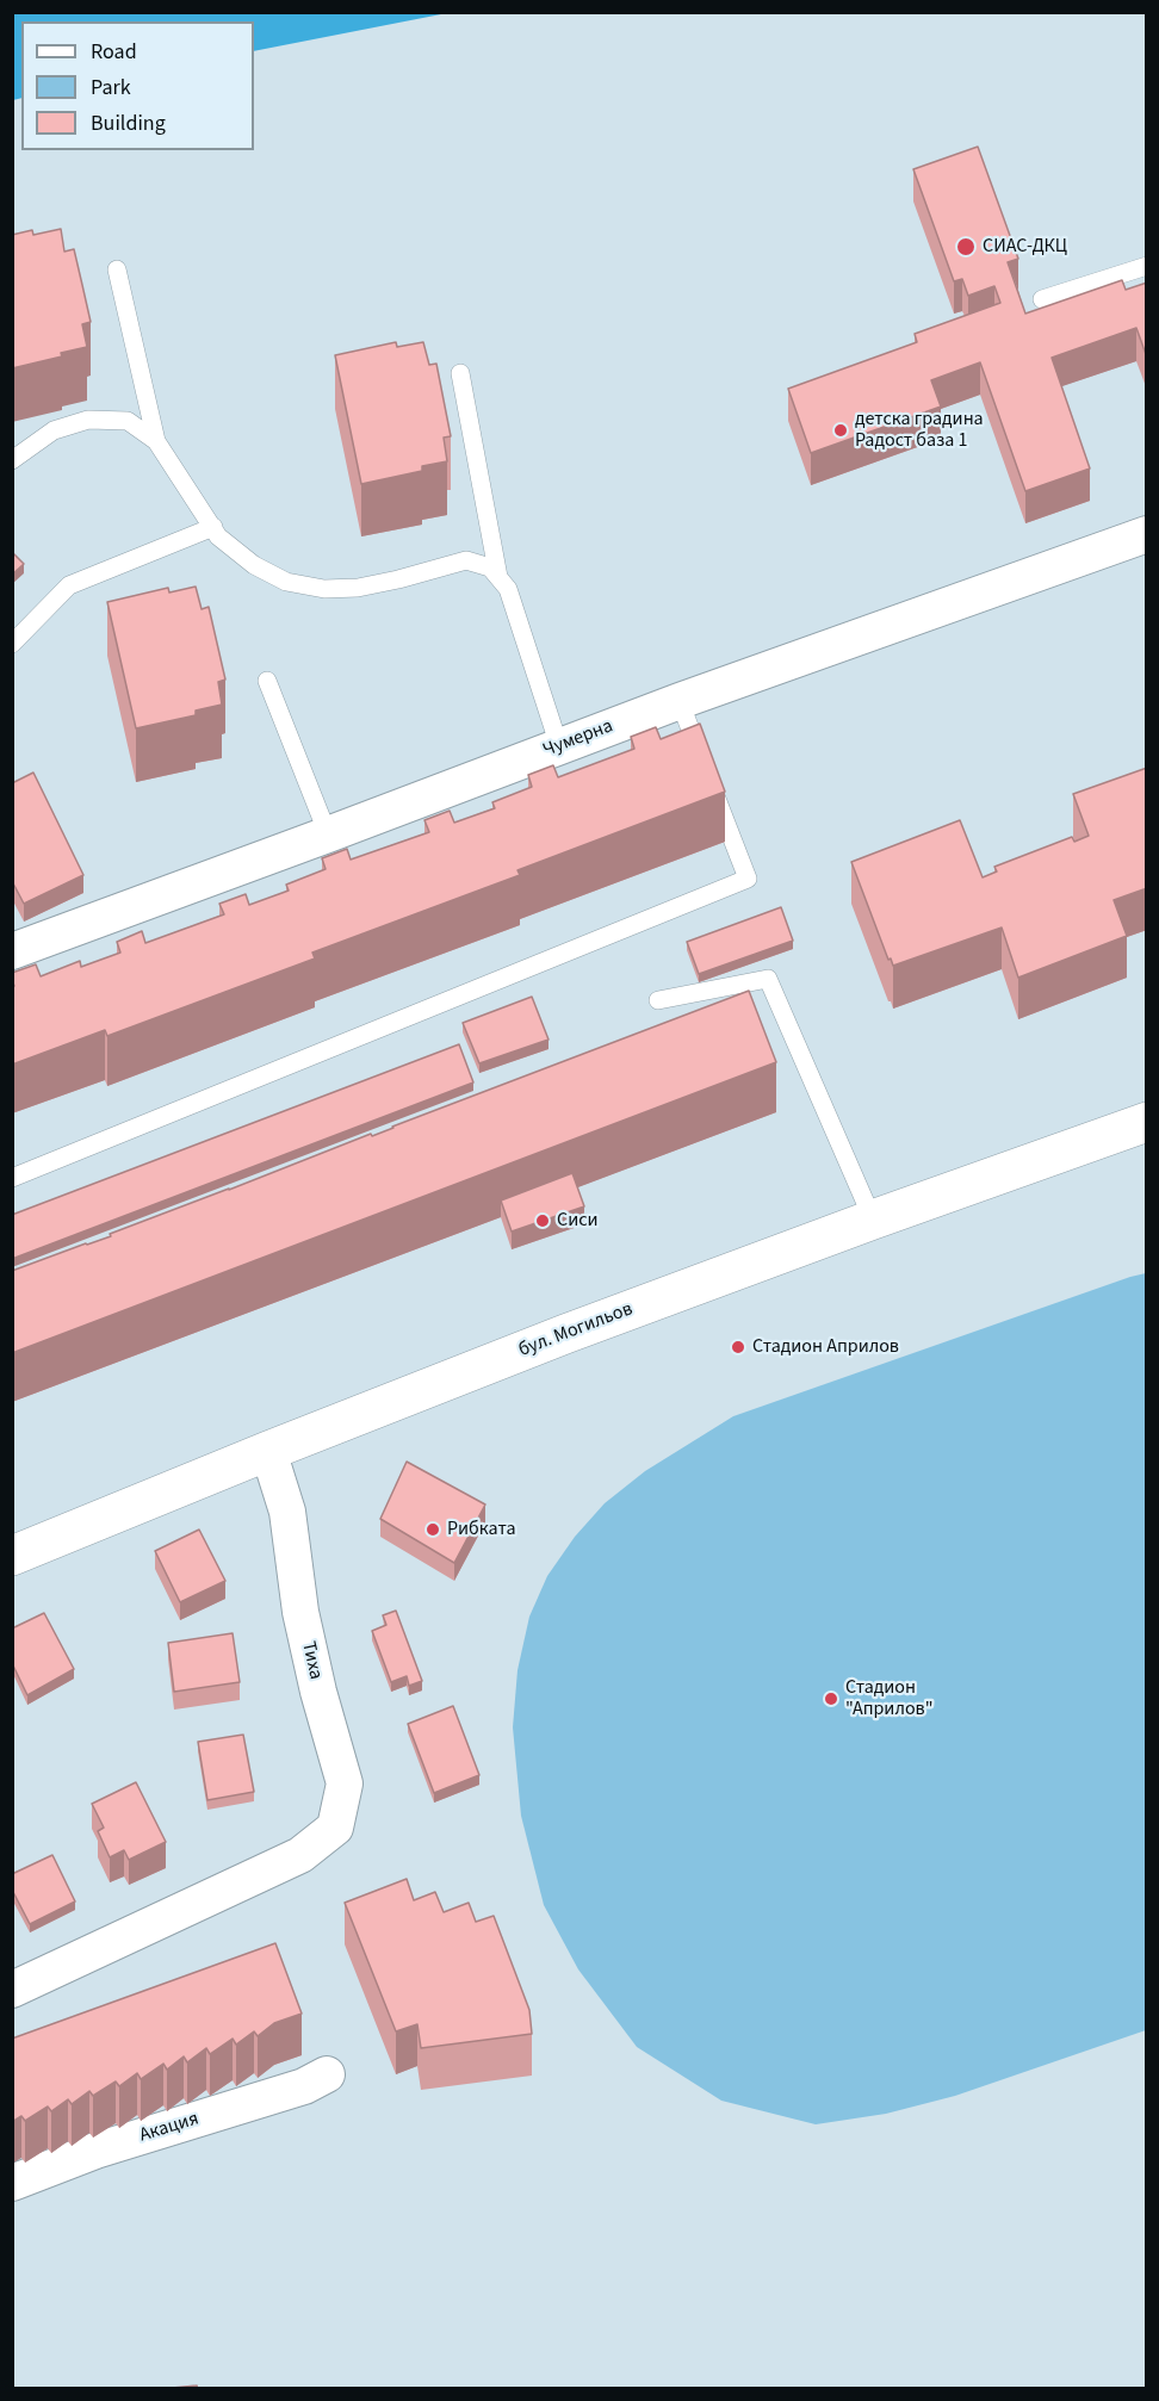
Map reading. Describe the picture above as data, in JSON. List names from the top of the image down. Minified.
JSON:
{"streets":{"street":["Чумерна","бул. Могильов","Тиха","Акация"]},"crossings":[["бул. Могильов","Тиха"]],"places":["СИАС-ДКЦ","детска градина Радост база 1","Сиси","Стадион Априлов","Рибката","Стадион \"Априлов\""],"legend":["Road","Park","Building"]}
